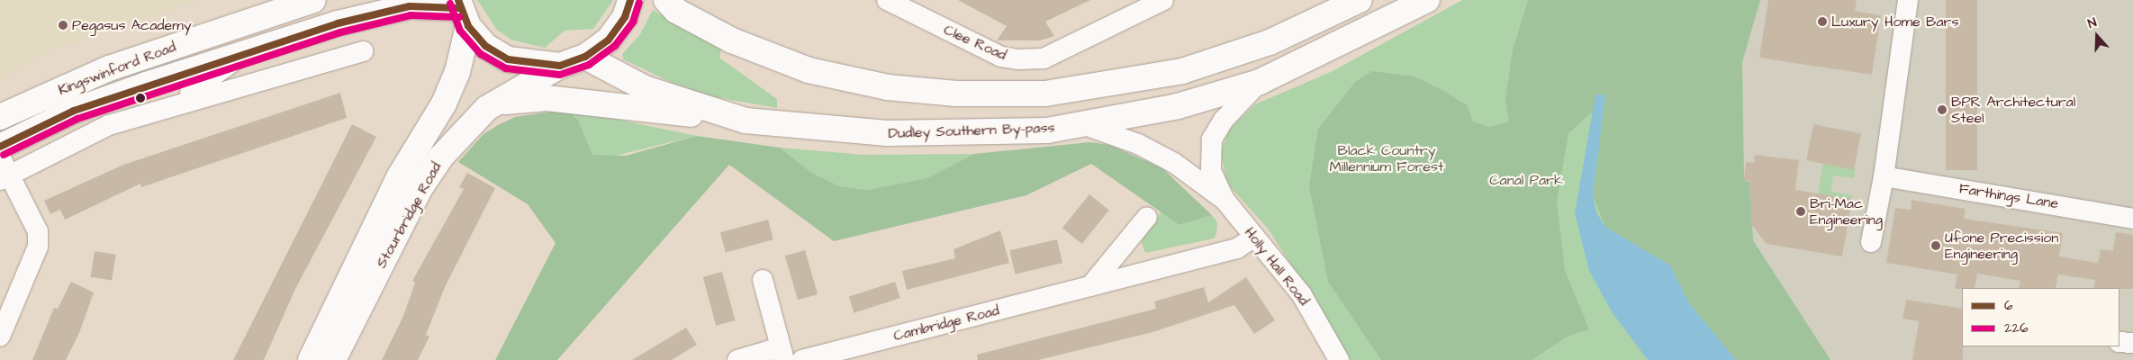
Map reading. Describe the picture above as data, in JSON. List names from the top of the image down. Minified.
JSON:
{"streets":{"main road":["Kingswinford Road","Dudley Southern By-pass","Stourbridge Road"],"street":["Clee Road","Farthings Lane","Holly Hall Road","Cambridge Road"]},"crossings":[["Kingswinford Road","Stourbridge Road"],["Dudley Southern By-pass","Stourbridge Road"],["Dudley Southern By-pass","Holly Hall Road"],["Holly Hall Road","Cambridge Road"]],"parks":["Black Country Millennium Forest","Canal Park"],"places":["Luxury Home Bars","Pegasus Academy","BPR Architectural Steel","Bri-Mac Engineering","Ufone Precission Engineering"],"lines":["transit line 6","transit line 226"],"legend":["6","226"],"north":"top"}
